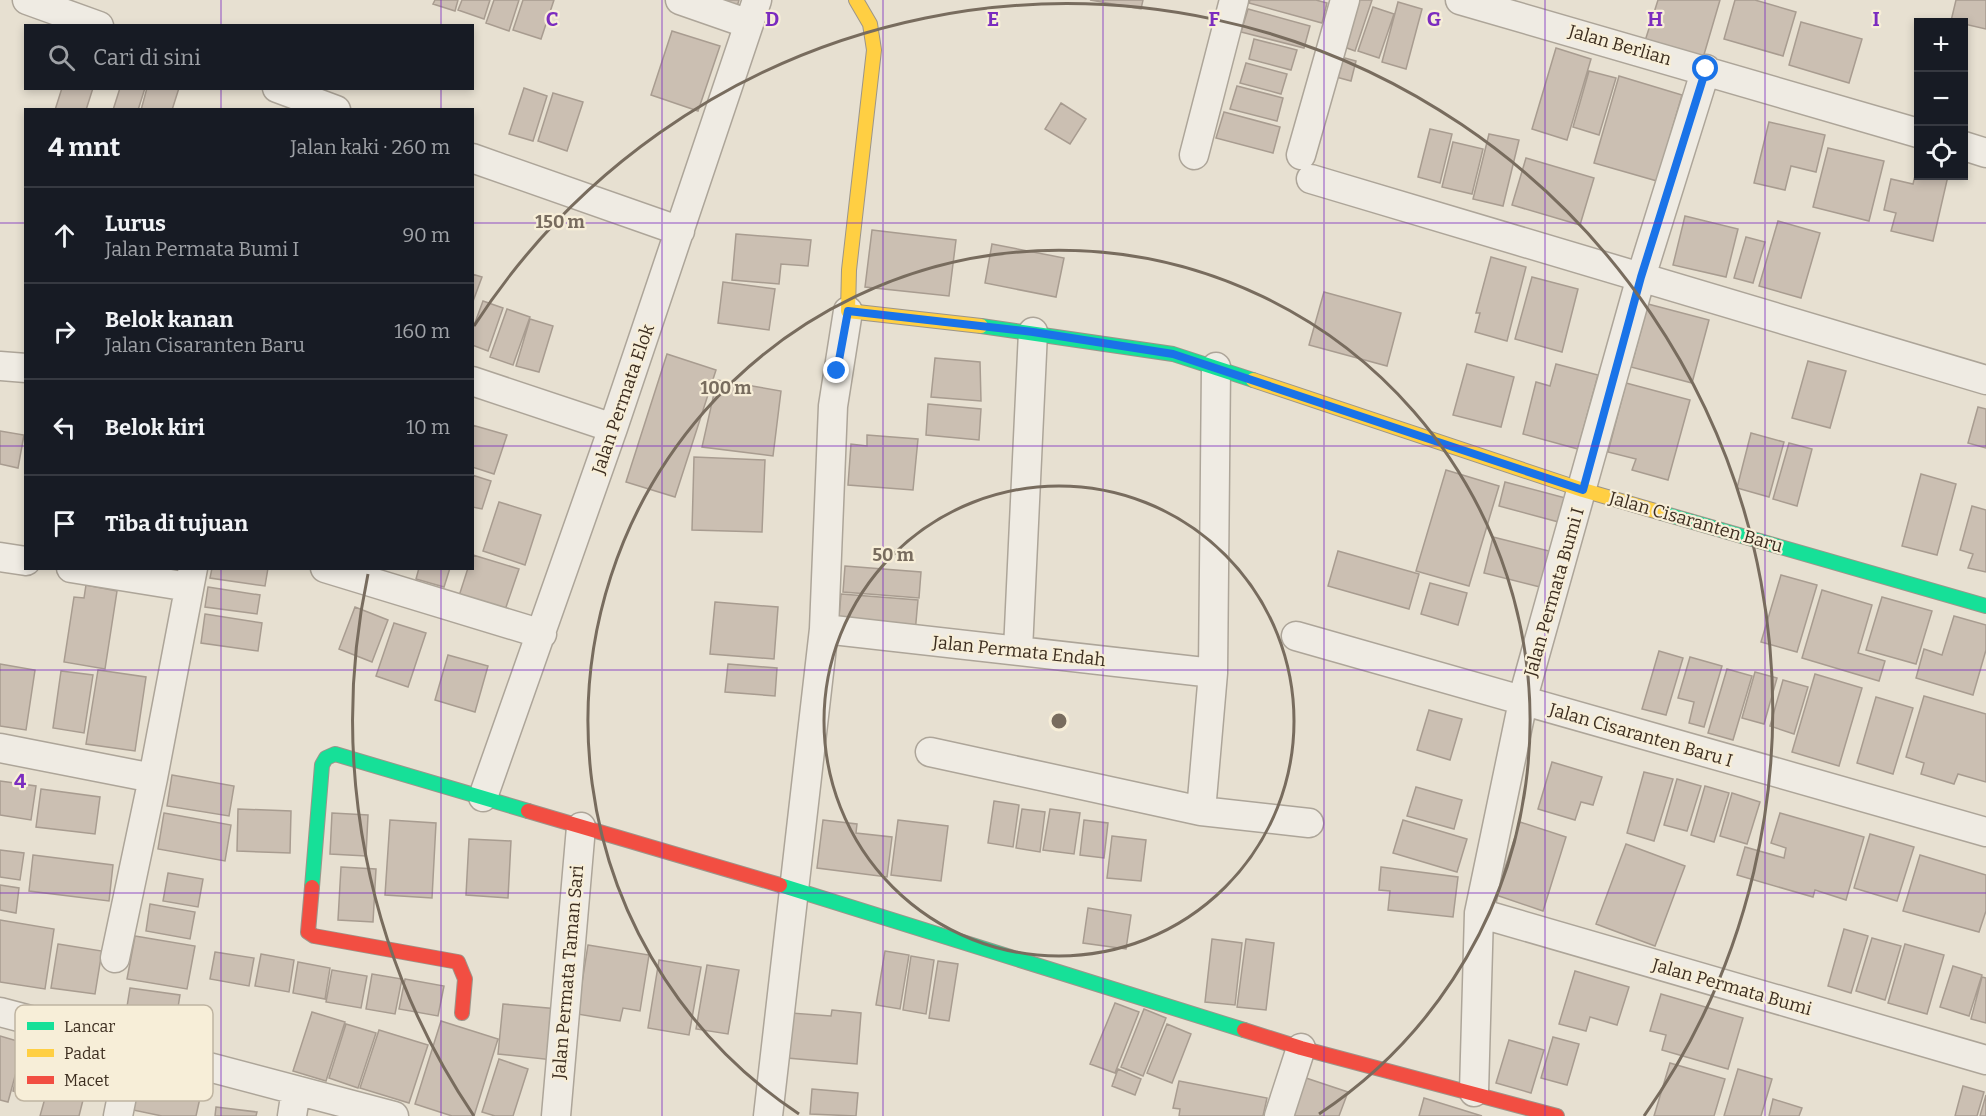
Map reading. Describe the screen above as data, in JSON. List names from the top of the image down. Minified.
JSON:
{"streets":{"street":["Jalan Berlian","Jalan Permata Elok","Jalan Cisaranten Baru","Jalan Permata Bumi I","Jalan Permata Endah","Jalan Cisaranten Baru I","Jalan Permata Taman Sari","Jalan Permata Bumi"]},"crossings":[["Jalan Berlian","Jalan Permata Bumi I"],["Jalan Cisaranten Baru","Jalan Permata Bumi I"],["Jalan Permata Bumi I","Jalan Cisaranten Baru I"],["Jalan Permata Bumi I","Jalan Permata Bumi"]],"legend":["Lancar","Padat","Macet"],"page":{"map_buttons":["+","−"],"search":"Cari di sini","heading":["4 mnt","Jalan kaki · 260 m"],"list":[["Lurus","Jalan Permata Bumi I","90 m"],["Belok kanan","Jalan Cisaranten Baru","160 m"],["Belok kiri","10 m"],"Tiba di tujuan"]},"grid":{"columns":["C","D","E","F","G","H","I"],"rows":["4"]},"rings":["150 m","100 m","50 m"]}
